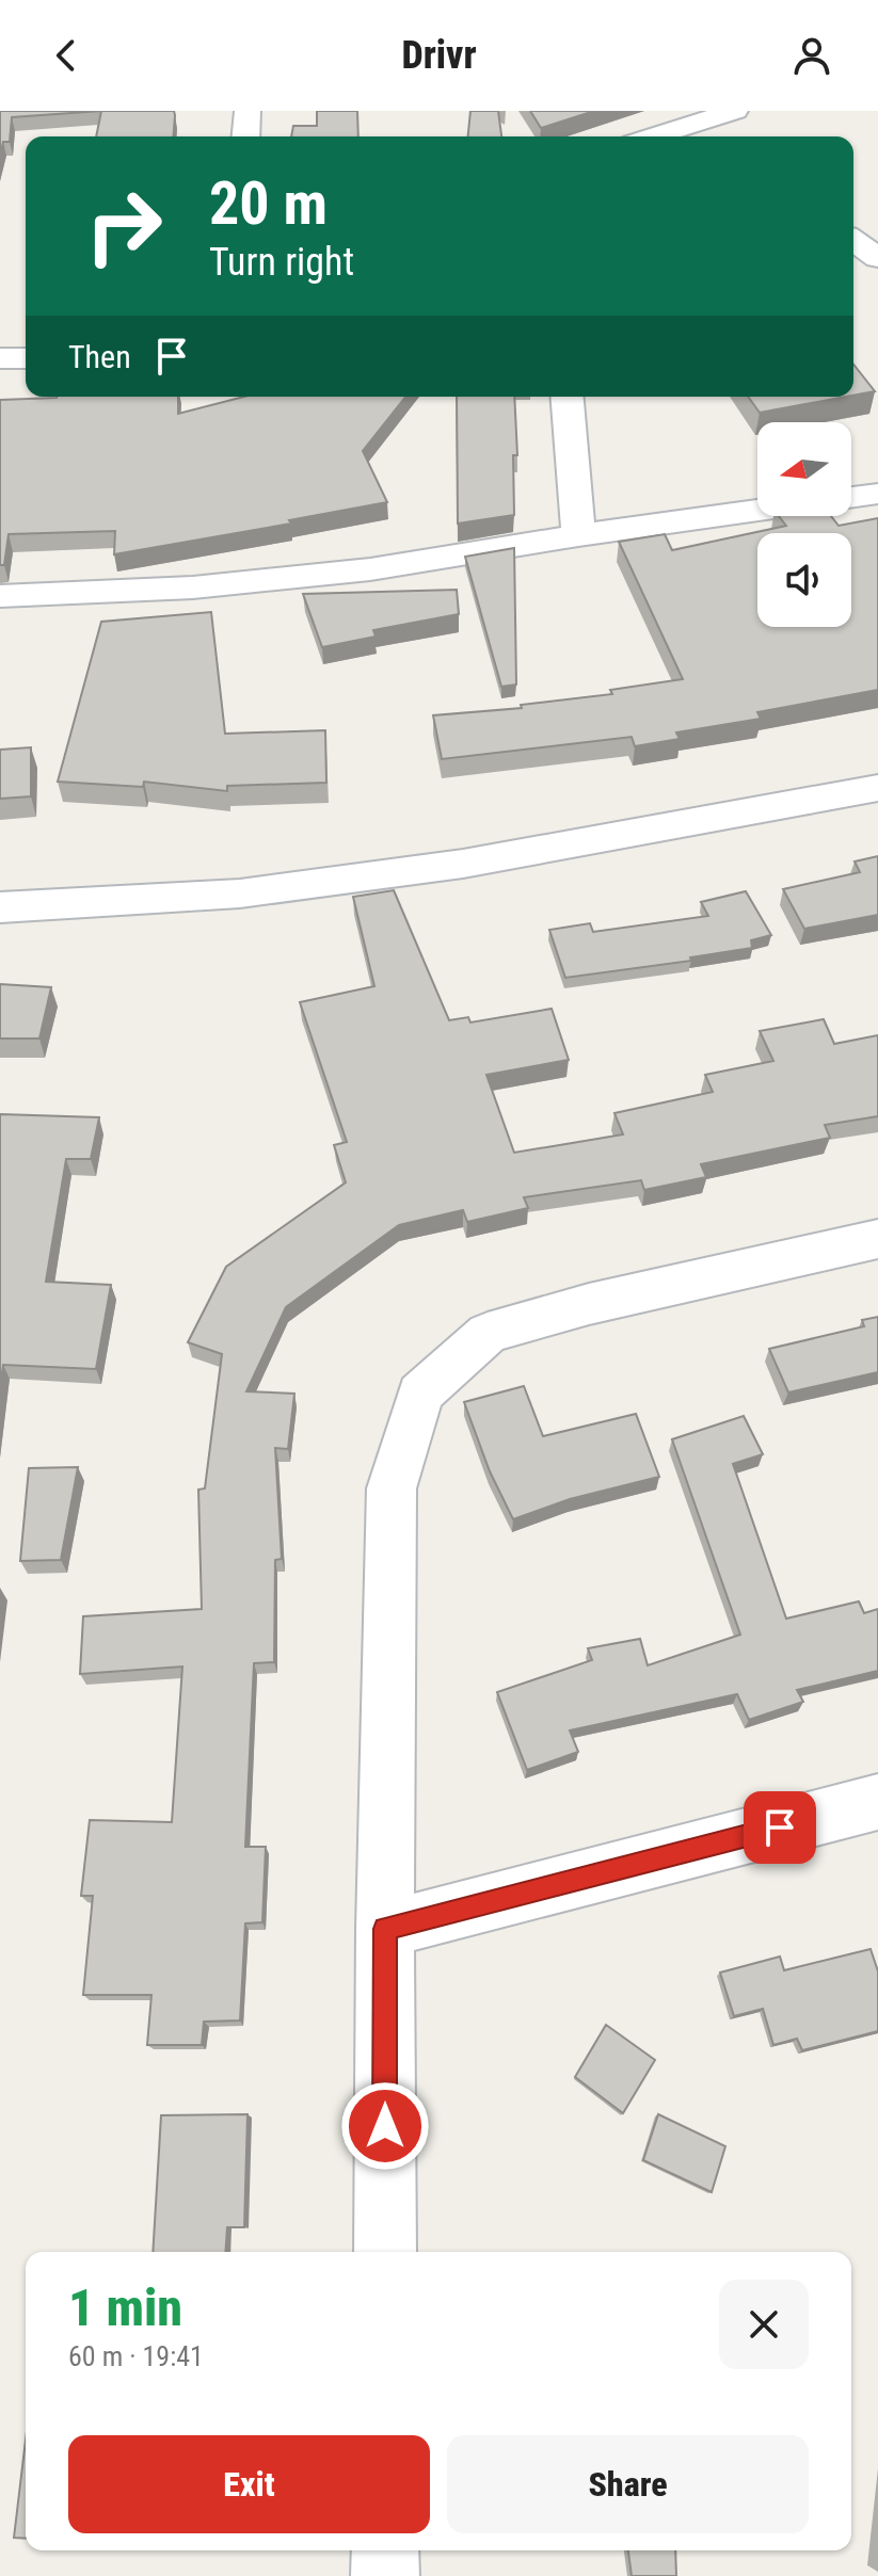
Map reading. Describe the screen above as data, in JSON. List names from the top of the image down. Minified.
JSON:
{"north":"left","page":{"header":"Drivr","turn":["20 m","Turn right"],"then":"Then","heading":["1 min","60 m · 19:41"],"buttons":["Exit","Share"]}}
